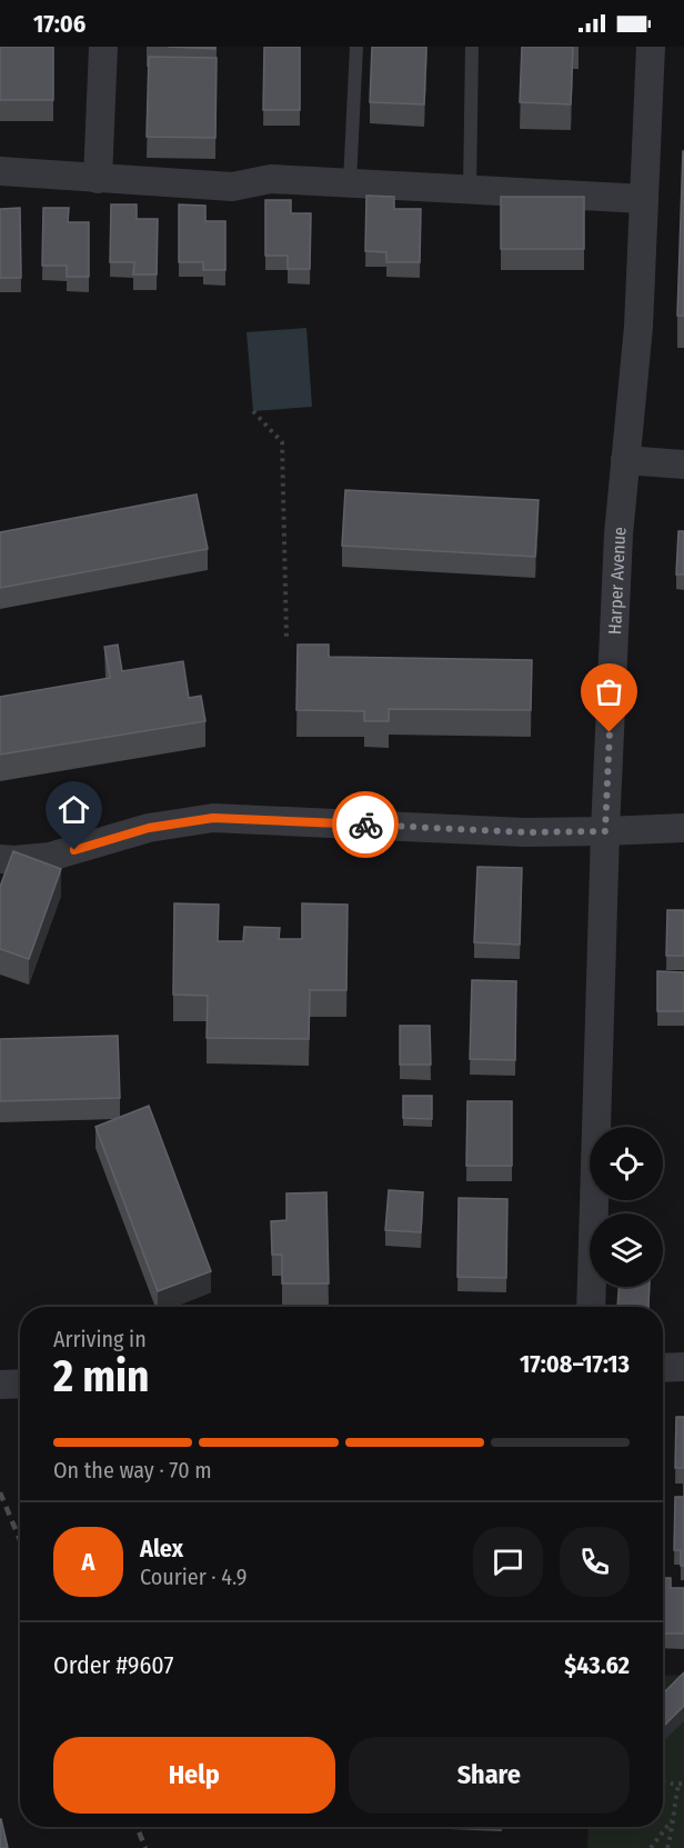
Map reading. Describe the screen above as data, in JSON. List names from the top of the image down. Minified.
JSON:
{"streets":{"street":["Harper Avenue"]},"page":{"status":"17:06","heading":["2 min","Arriving in","17:08–17:13"],"panel":["Alex","Courier · 4.9","Order #9607","$43.62"],"bar":"On the way · 70 m","round":"A","buttons":["Help","Share"]}}
